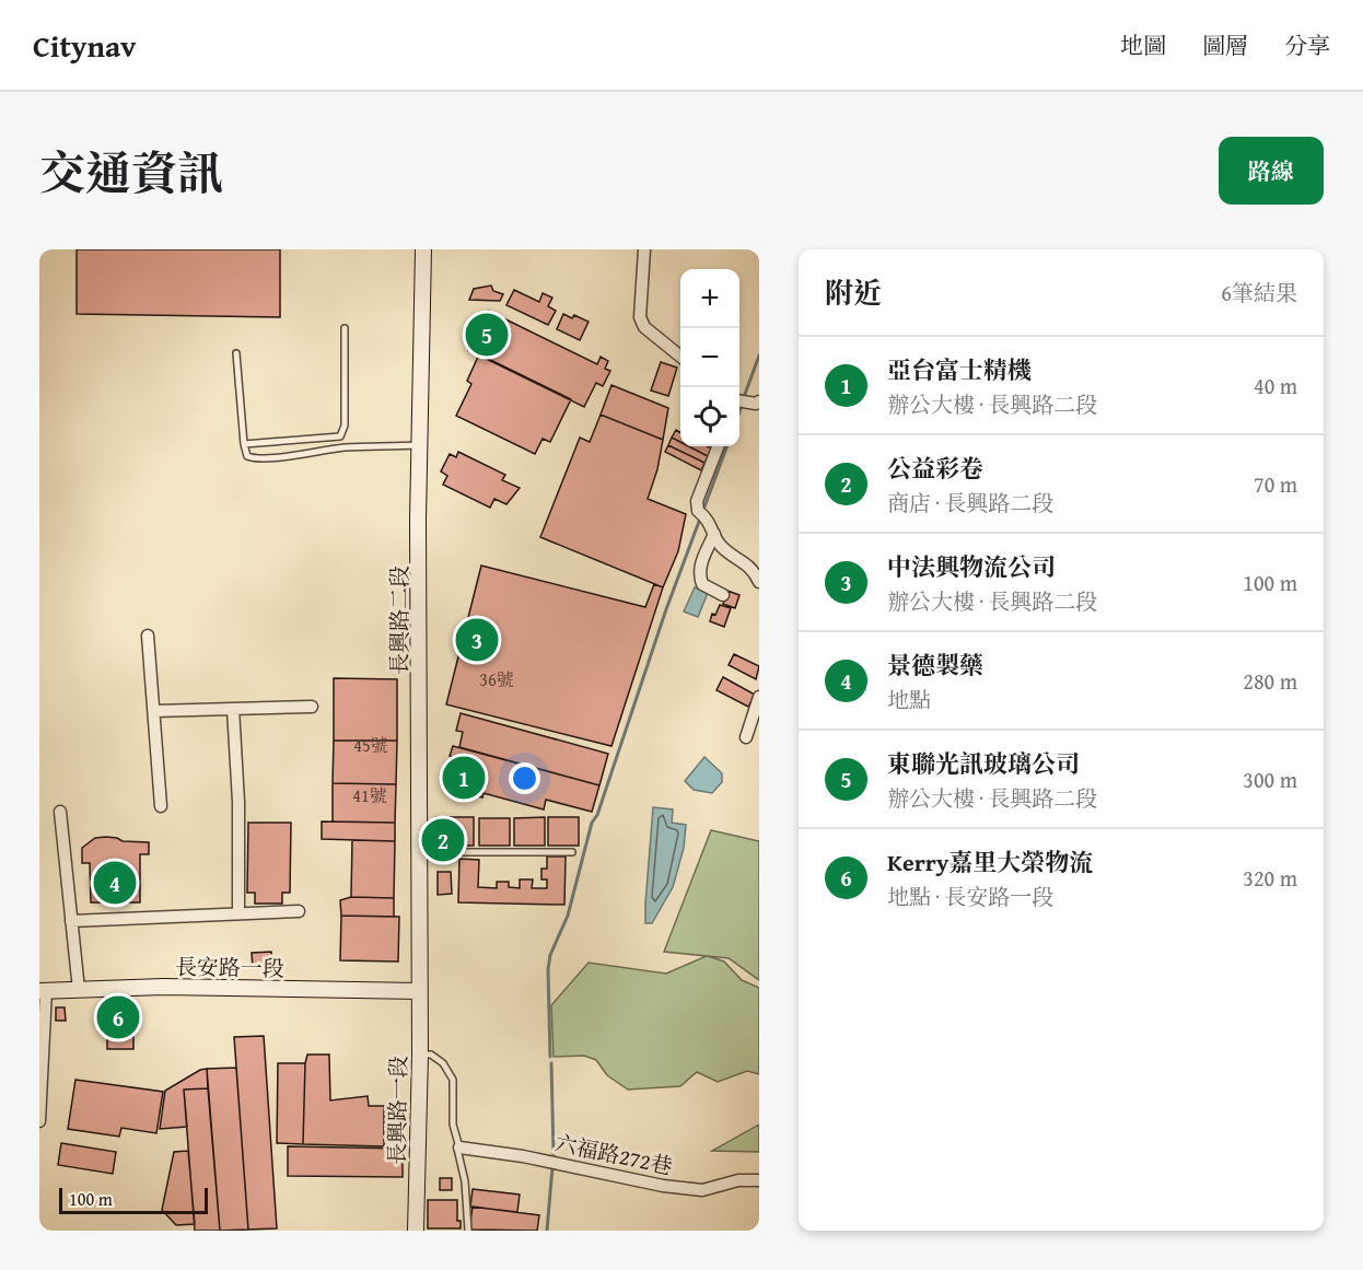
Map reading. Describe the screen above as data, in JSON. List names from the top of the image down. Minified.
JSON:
{"streets":{"street":["長興路二段","長安路一段","長興路一段","六福路272巷"]},"crossings":[["長興路二段","長安路一段"],["長興路二段","長興路一段"],["長安路一段","長興路一段"]],"house_numbers":["36號","45號","41號"],"scale_bar":"100 m","page":{"header":"Citynav","nav":["地圖","圖層","分享"],"title":"交通資訊","buttons":"路線","heading":["附近","6筆結果"],"map_buttons":["+","−"],"pins":["5","3","1","2","4","6"],"list":[{"mark":"1","name":"亞台富士精機","note":"辦公大樓 · 長興路二段","value":"40 m"},{"mark":"2","name":"公益彩卷","note":"商店 · 長興路二段","value":"70 m"},{"mark":"3","name":"中法興物流公司","note":"辦公大樓 · 長興路二段","value":"100 m"},{"mark":"4","name":"景德製藥","note":"地點","value":"280 m"},{"mark":"5","name":"東聯光訊玻璃公司","note":"辦公大樓 · 長興路二段","value":"300 m"},{"mark":"6","name":"Kerry嘉里大榮物流","note":"地點 · 長安路一段","value":"320 m"}],"scale":"100 m"}}
